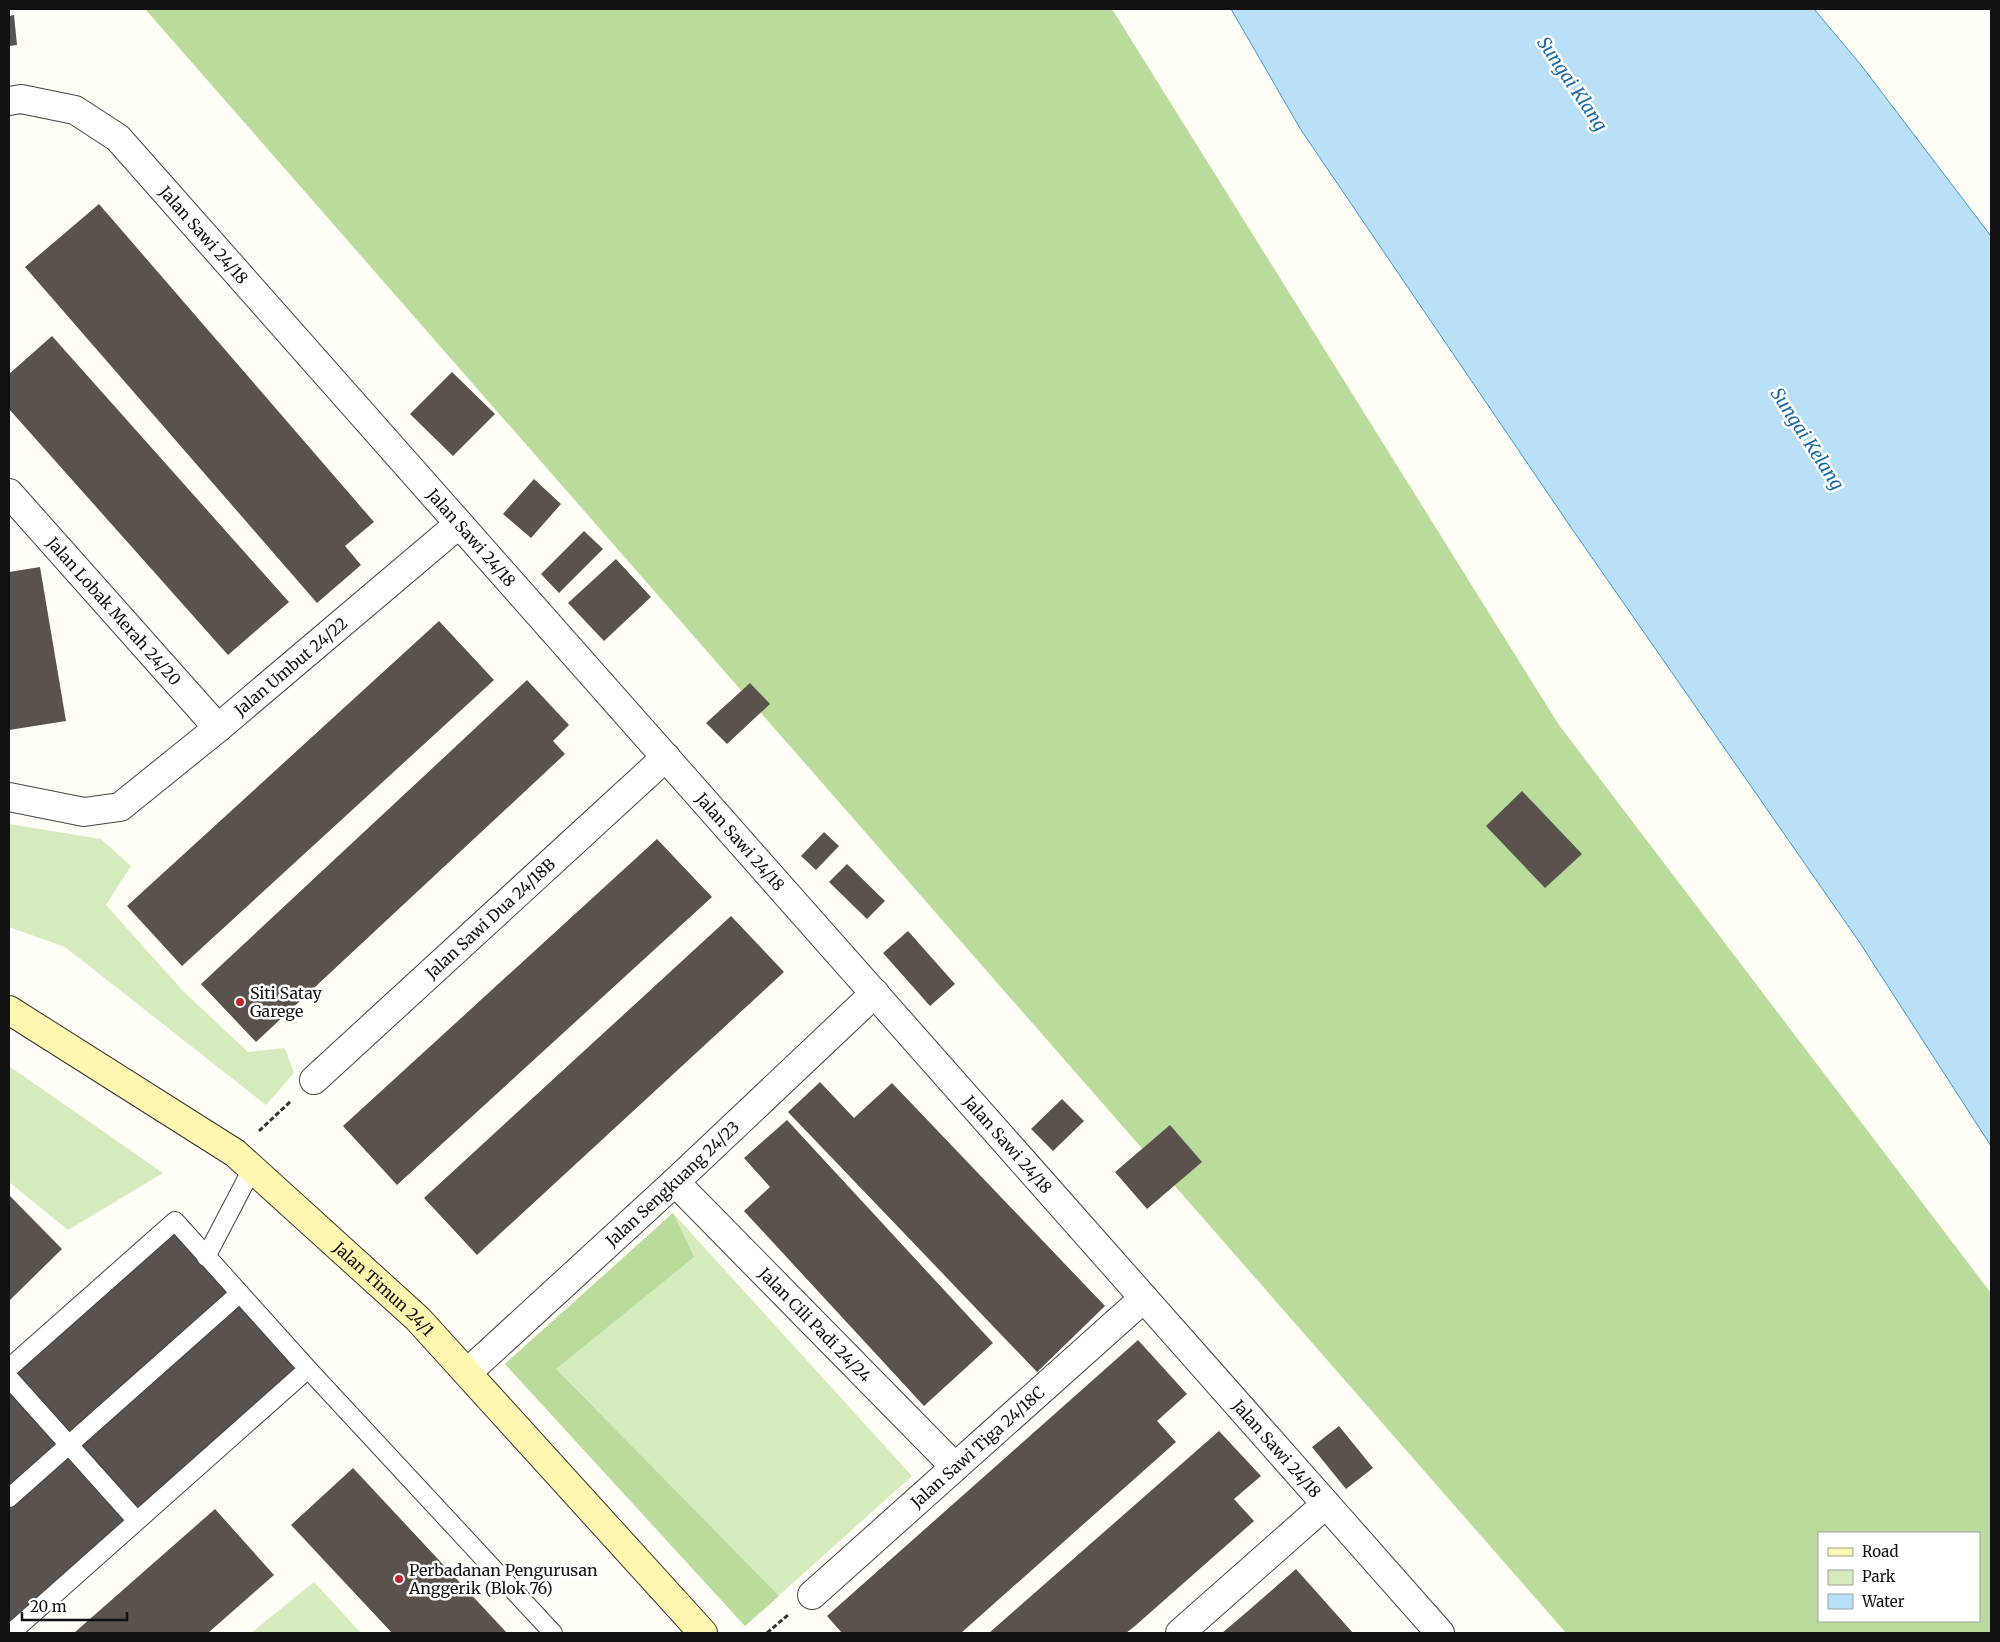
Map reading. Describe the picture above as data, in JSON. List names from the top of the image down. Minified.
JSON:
{"streets":{"street":["Jalan Sawi 24/18","Jalan Lobak Merah 24/20","Jalan Umbut 24/22","Jalan Sawi Dua 24/18B","Jalan Sengkuang 24/23","Jalan Timun 24/1","Jalan Cili Padi 24/24","Jalan Sawi Tiga 24/18C"]},"crossings":[["Jalan Sawi 24/18","Jalan Umbut 24/22"],["Jalan Sawi 24/18","Jalan Sawi Dua 24/18B"],["Jalan Sawi 24/18","Jalan Sengkuang 24/23"],["Jalan Sawi 24/18","Jalan Sawi Tiga 24/18C"],["Jalan Lobak Merah 24/20","Jalan Umbut 24/22"],["Jalan Sengkuang 24/23","Jalan Timun 24/1"],["Jalan Sengkuang 24/23","Jalan Cili Padi 24/24"],["Jalan Cili Padi 24/24","Jalan Sawi Tiga 24/18C"]],"water":["Sungai Klang","Sungai Kelang"],"places":["Siti Satay Garege","Perbadanan Pengurusan Anggerik (Blok 76)"],"legend":["Road","Park","Water"],"scale_bar":"20 m"}
